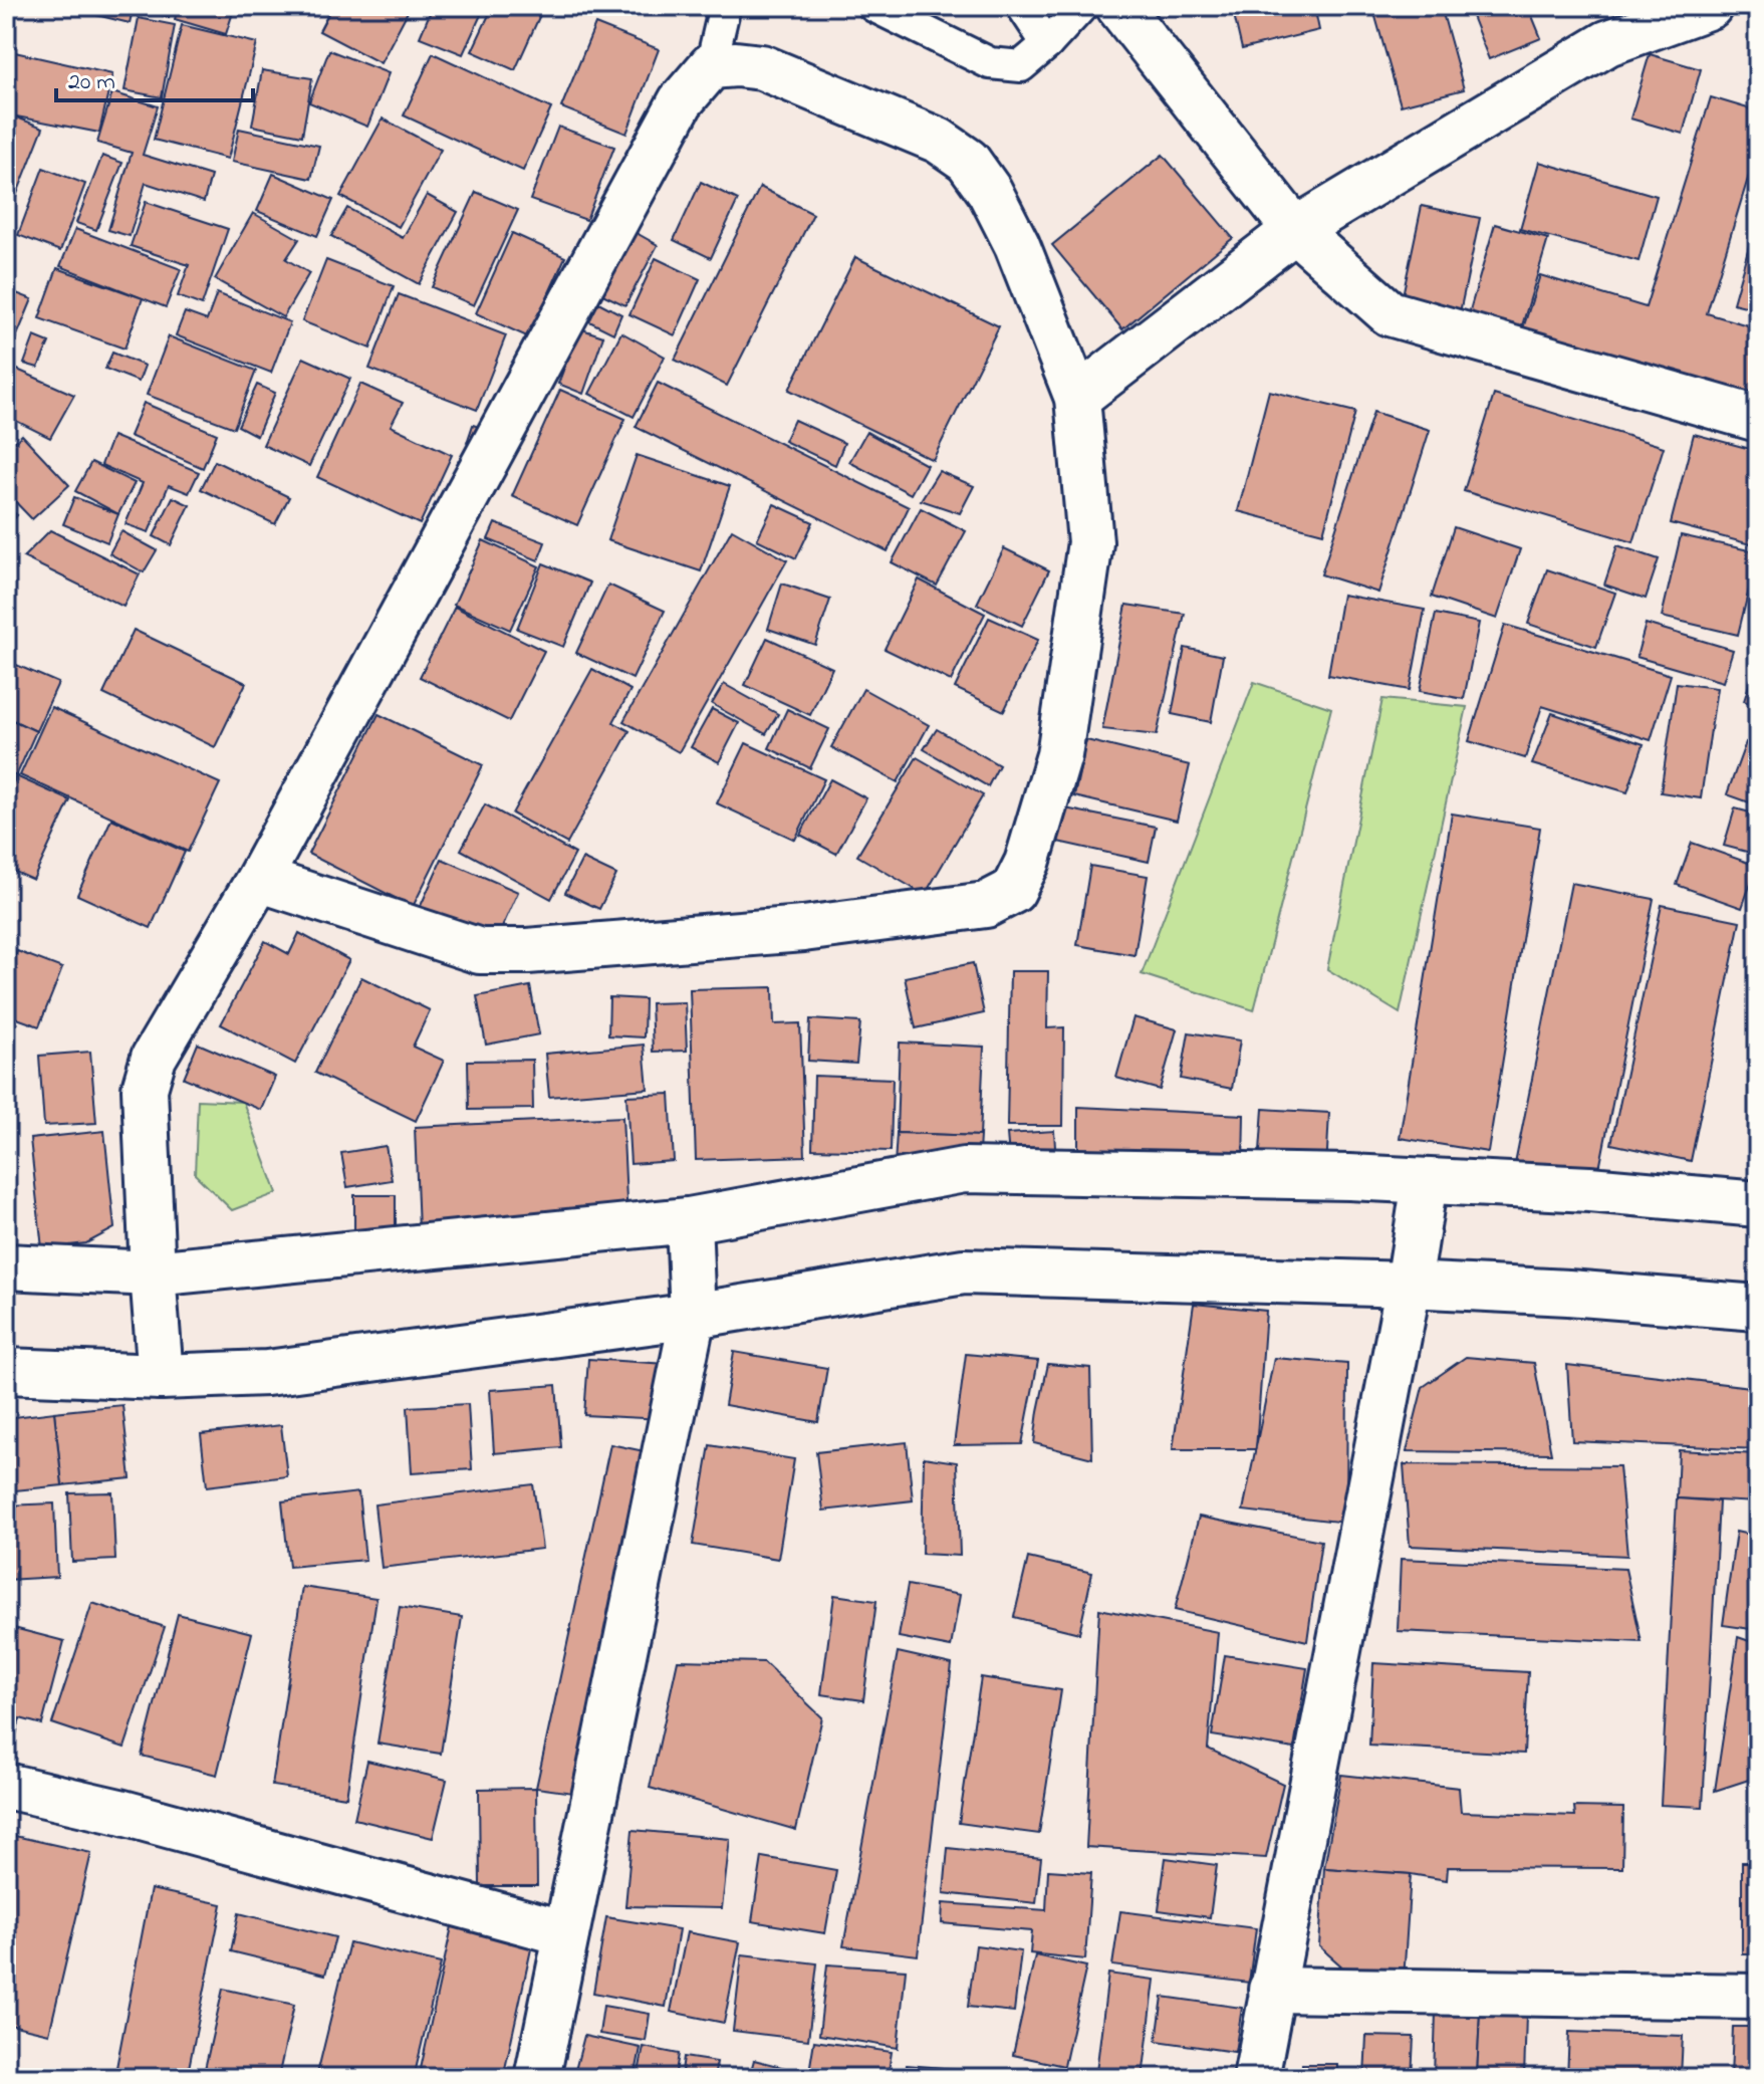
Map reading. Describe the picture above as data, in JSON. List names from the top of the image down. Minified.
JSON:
{"scale_bar":"20 m"}
